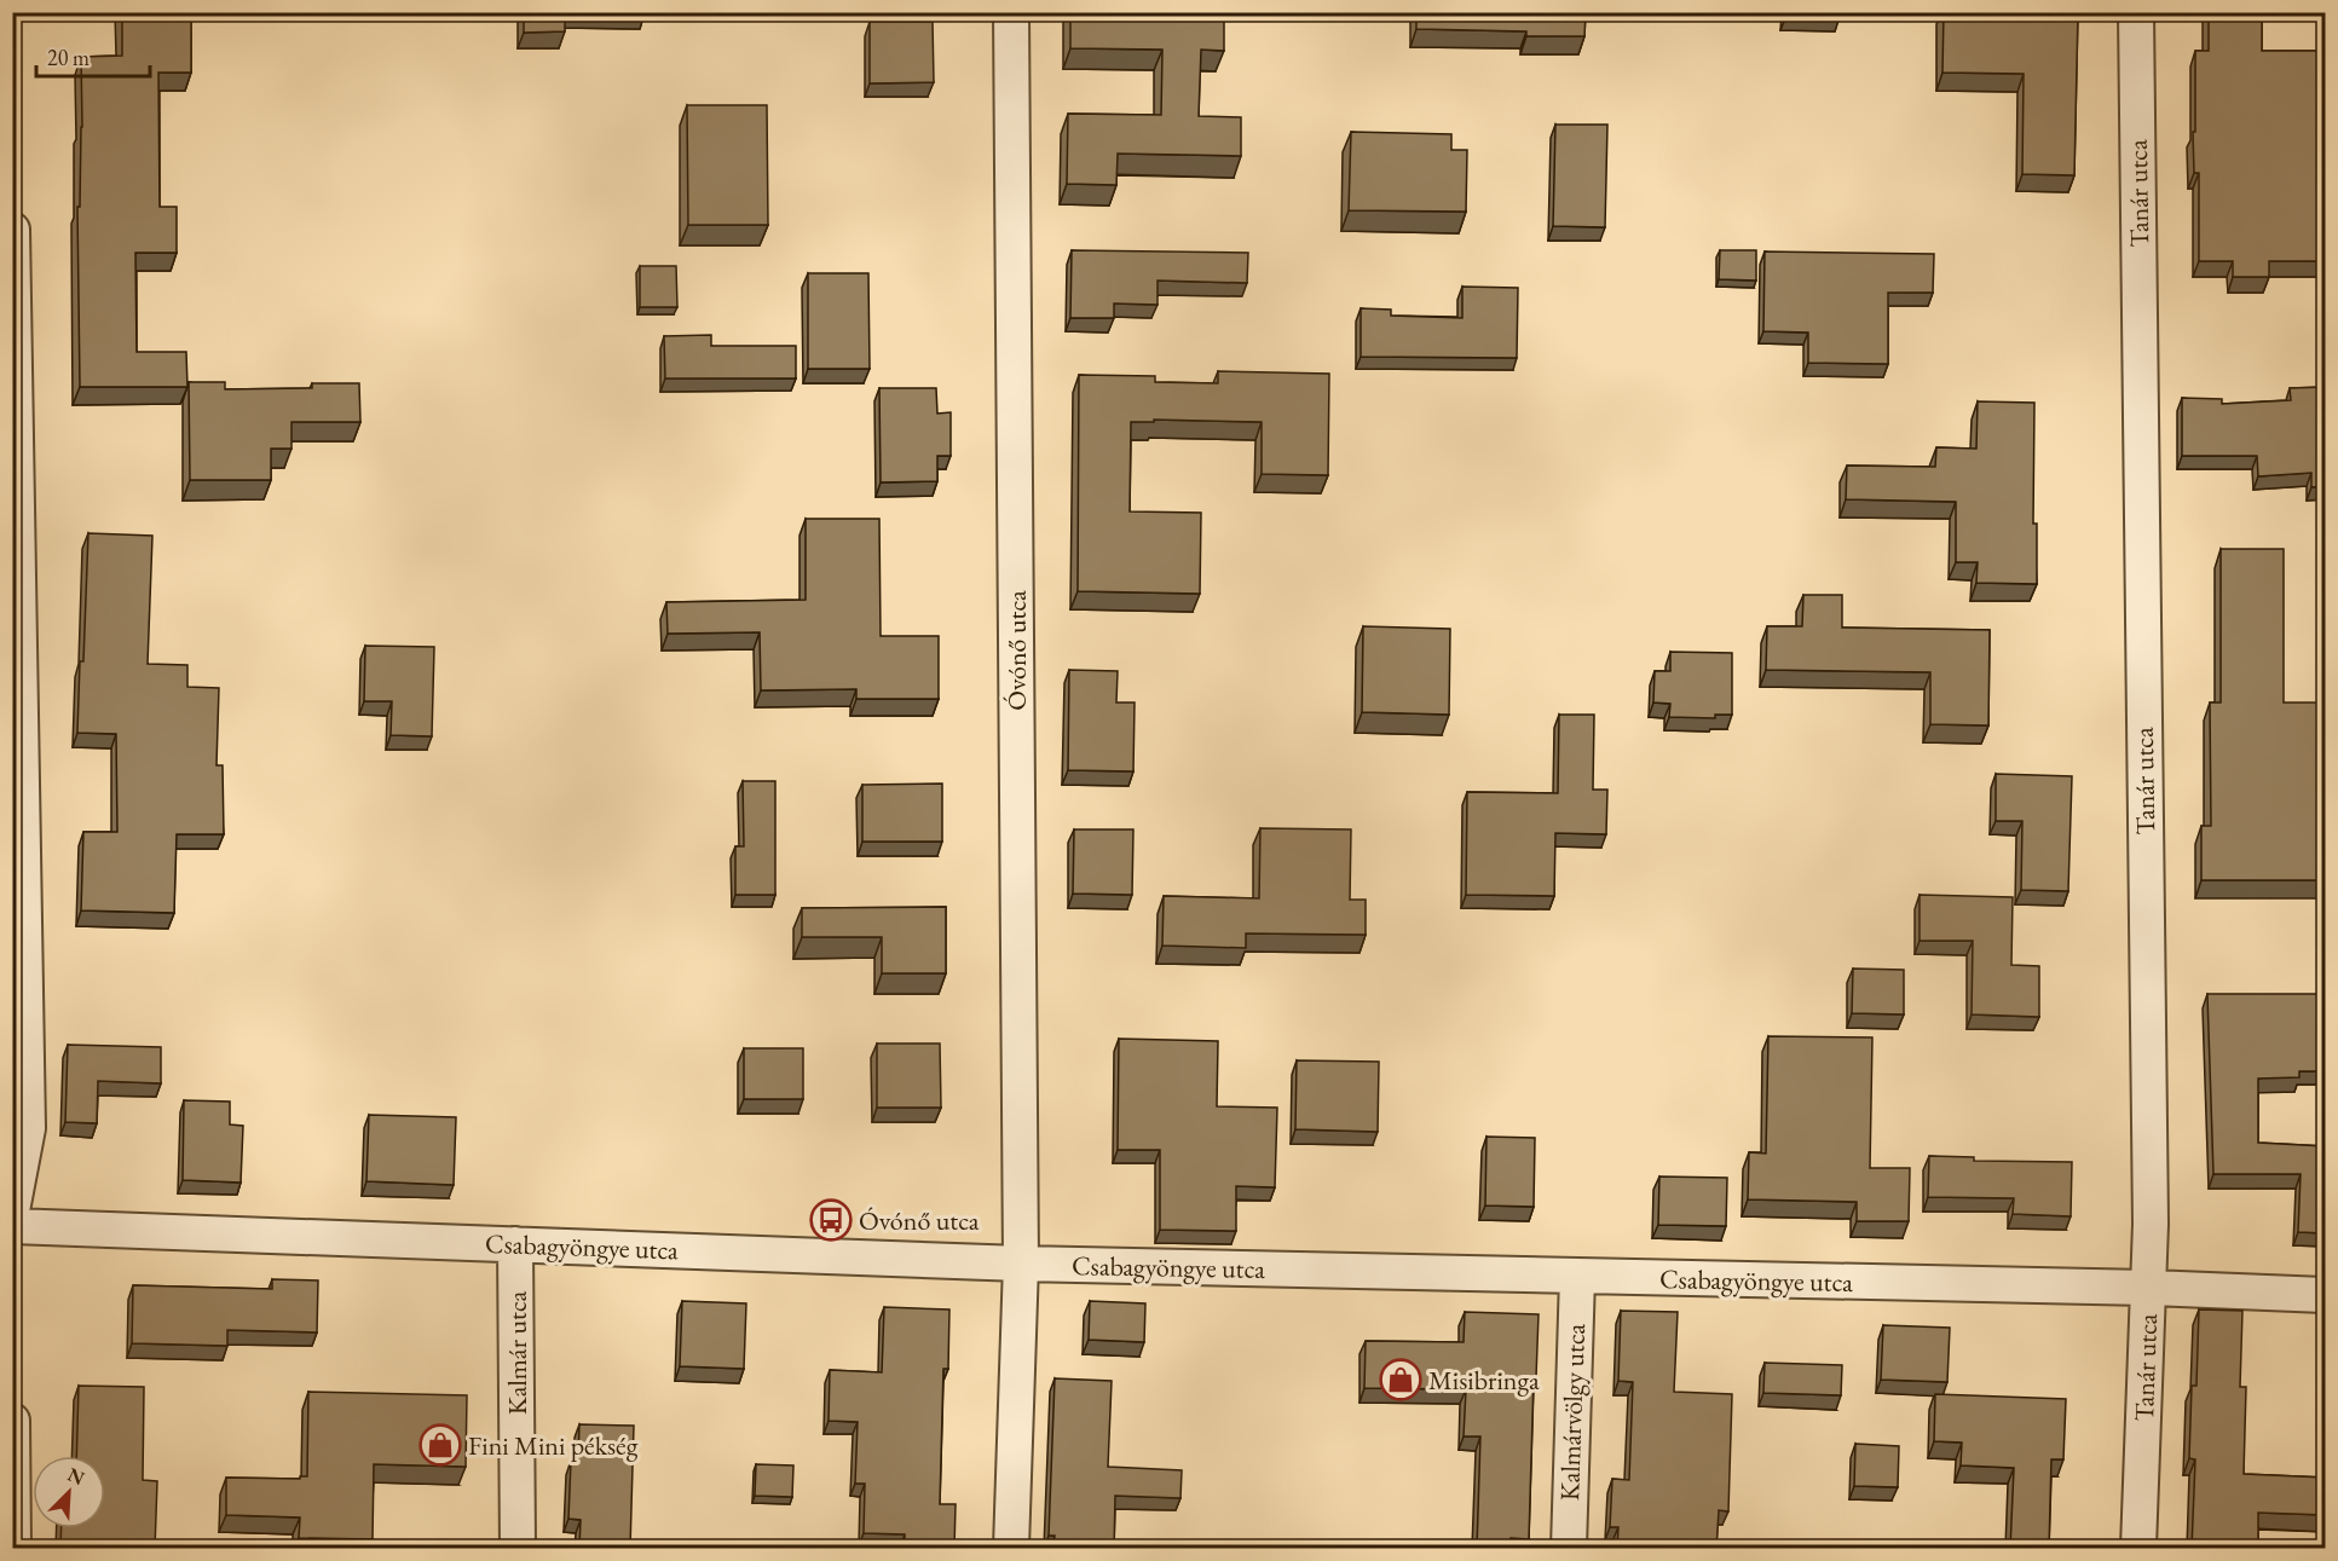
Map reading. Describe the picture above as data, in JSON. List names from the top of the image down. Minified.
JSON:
{"streets":{"street":["Tanár utca","Óvónő utca","Csabagyöngye utca","Kalmár utca","Kalmárvölgy utca"]},"crossings":[["Tanár utca","Csabagyöngye utca"],["Óvónő utca","Csabagyöngye utca"],["Csabagyöngye utca","Kalmár utca"],["Csabagyöngye utca","Kalmárvölgy utca"]],"places":{"bus stop":["Óvónő utca"],"shop":["Misibringa","Fini Mini pékség"]},"scale_bar":"20 m","north":"top right"}
